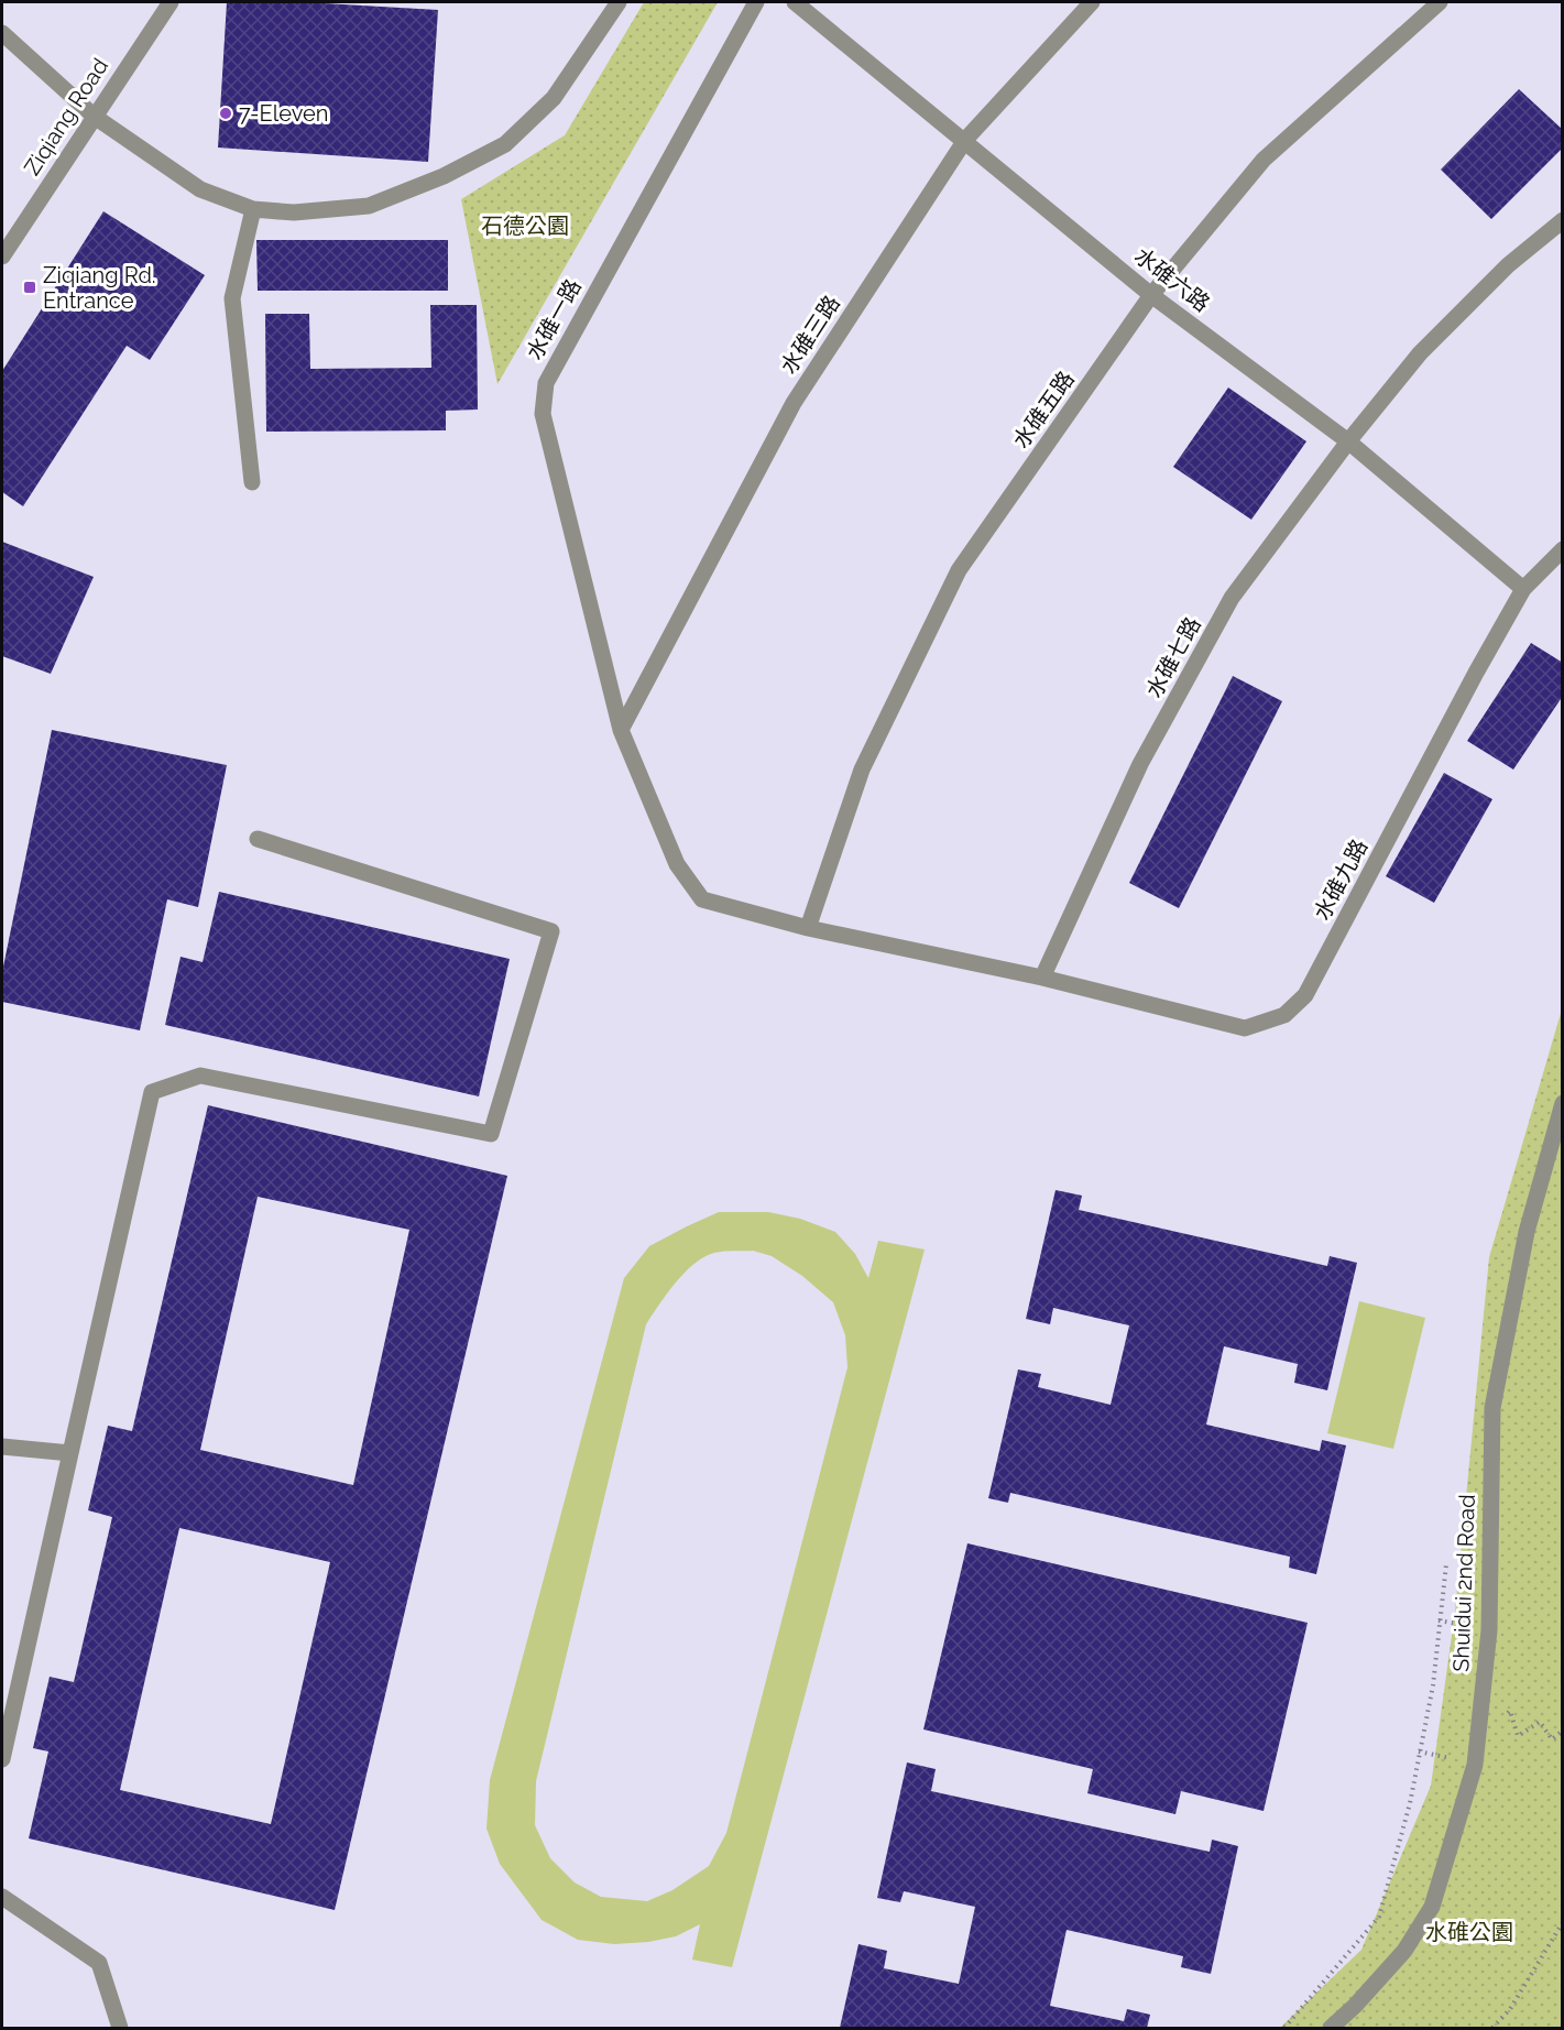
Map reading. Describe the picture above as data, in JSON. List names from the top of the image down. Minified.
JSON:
{"streets":{"street":["Ziqiang Road","水碓六路","水碓一路","水碓三路","水碓五路","水碓七路","水碓九路","Shuidui 2nd Road"]},"crossings":[["水碓六路","水碓三路"],["水碓六路","水碓五路"],["水碓六路","水碓七路"],["水碓六路","水碓九路"],["水碓一路","水碓三路"],["水碓一路","水碓五路"],["水碓七路","水碓九路"]],"parks":["石德公園","水碓公園"],"places":{"other":["7-Eleven"],"transit":["Ziqiang Rd. Entrance"]}}
